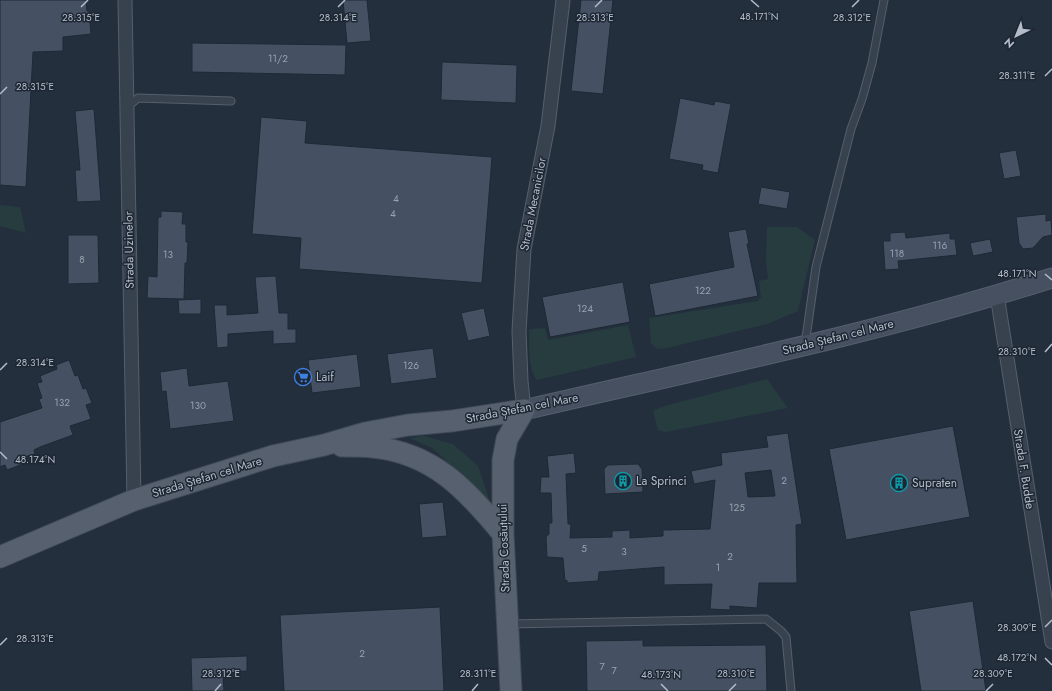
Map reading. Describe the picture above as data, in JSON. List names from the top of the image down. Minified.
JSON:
{"streets":{"main road":["Strada Ștefan cel Mare","Strada Cosăuțului"],"street":["Strada Mecanicilor","Strada Uzinelor","Strada F. Budde"]},"crossings":[["Strada Mecanicilor","Strada Ștefan cel Mare"],["Strada Mecanicilor","Strada Cosăuțului"],["Strada Uzinelor","Strada Ștefan cel Mare"],["Strada Ștefan cel Mare","Strada F. Budde"],["Strada Ștefan cel Mare","Strada Cosăuțului"]],"places":{"supermarket":["Laif"],"building":["La Sprinci","Supraten"]},"house_numbers":["11/2","4","4","116","118","13","8","122","124","126","132","130","2","125","5","3","2","1","2","7","7"],"north":"bottom left","coordinates":["48.171°N","28.315°E","28.314°E","28.313°E","28.312°E","28.311°E","28.310°E","48.174°N","28.309°E","48.172°N","48.173°N"]}
